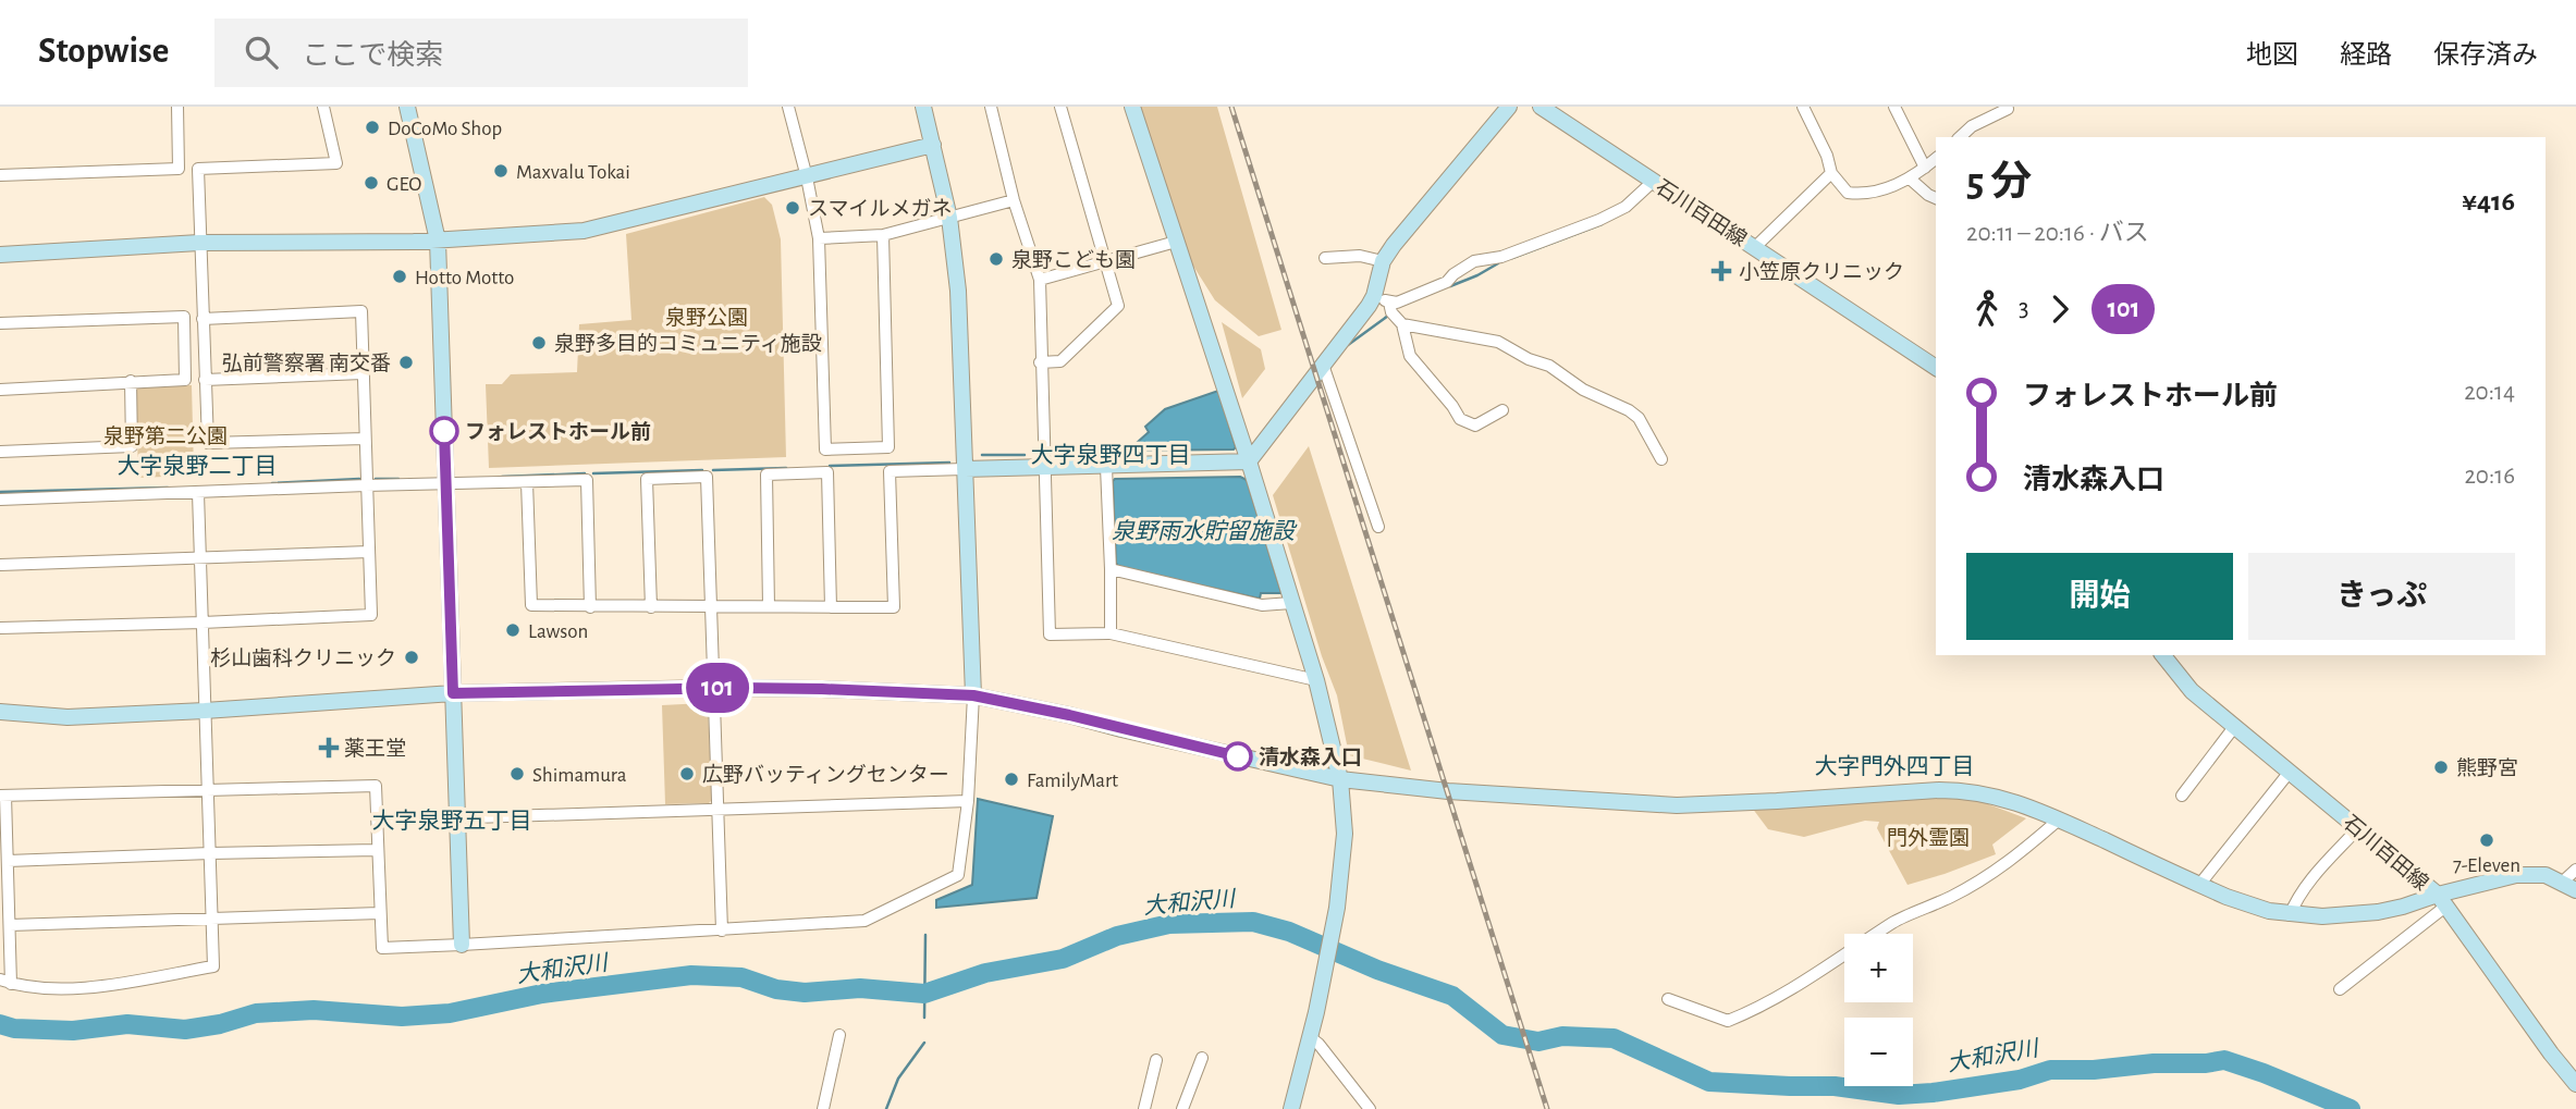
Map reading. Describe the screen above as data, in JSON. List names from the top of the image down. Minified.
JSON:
{"streets":{"street":["石川百田線"]},"districts":["大字泉野四丁目","大字泉野二丁目","大字門外四丁目","大字泉野五丁目"],"water":["泉野雨水貯留施設","大和沢川"],"parks":["泉野公園","泉野第二公園","門外霊園"],"places":{"other":["DoCoMo Shop","Maxvalu Tokai","GEO","スマイルメガネ","泉野こども園","Hotto Motto","泉野多目的コミュニティ施設","弘前警察署 南交番","フォレストホール前","Lawson","杉山歯科クリニック","清水森入口","熊野宮","Shimamura","広野バッティングセンター","FamilyMart","7-Eleven"],"health":["小笠原クリニック","薬王堂"]},"lines":["bus line 101"],"page":{"header":"Stopwise","search":"ここで検索","nav":["地図","経路","保存済み"],"on_map":"101","heading":["5 分","20:11 – 20:16 · バス","¥416"],"legs":["3","101"],"list":[{"name":"フォレストホール前","value":"20:14"},{"name":"清水森入口","value":"20:16"}],"buttons":["開始","きっぷ"],"map_buttons":["+","−"]}}
